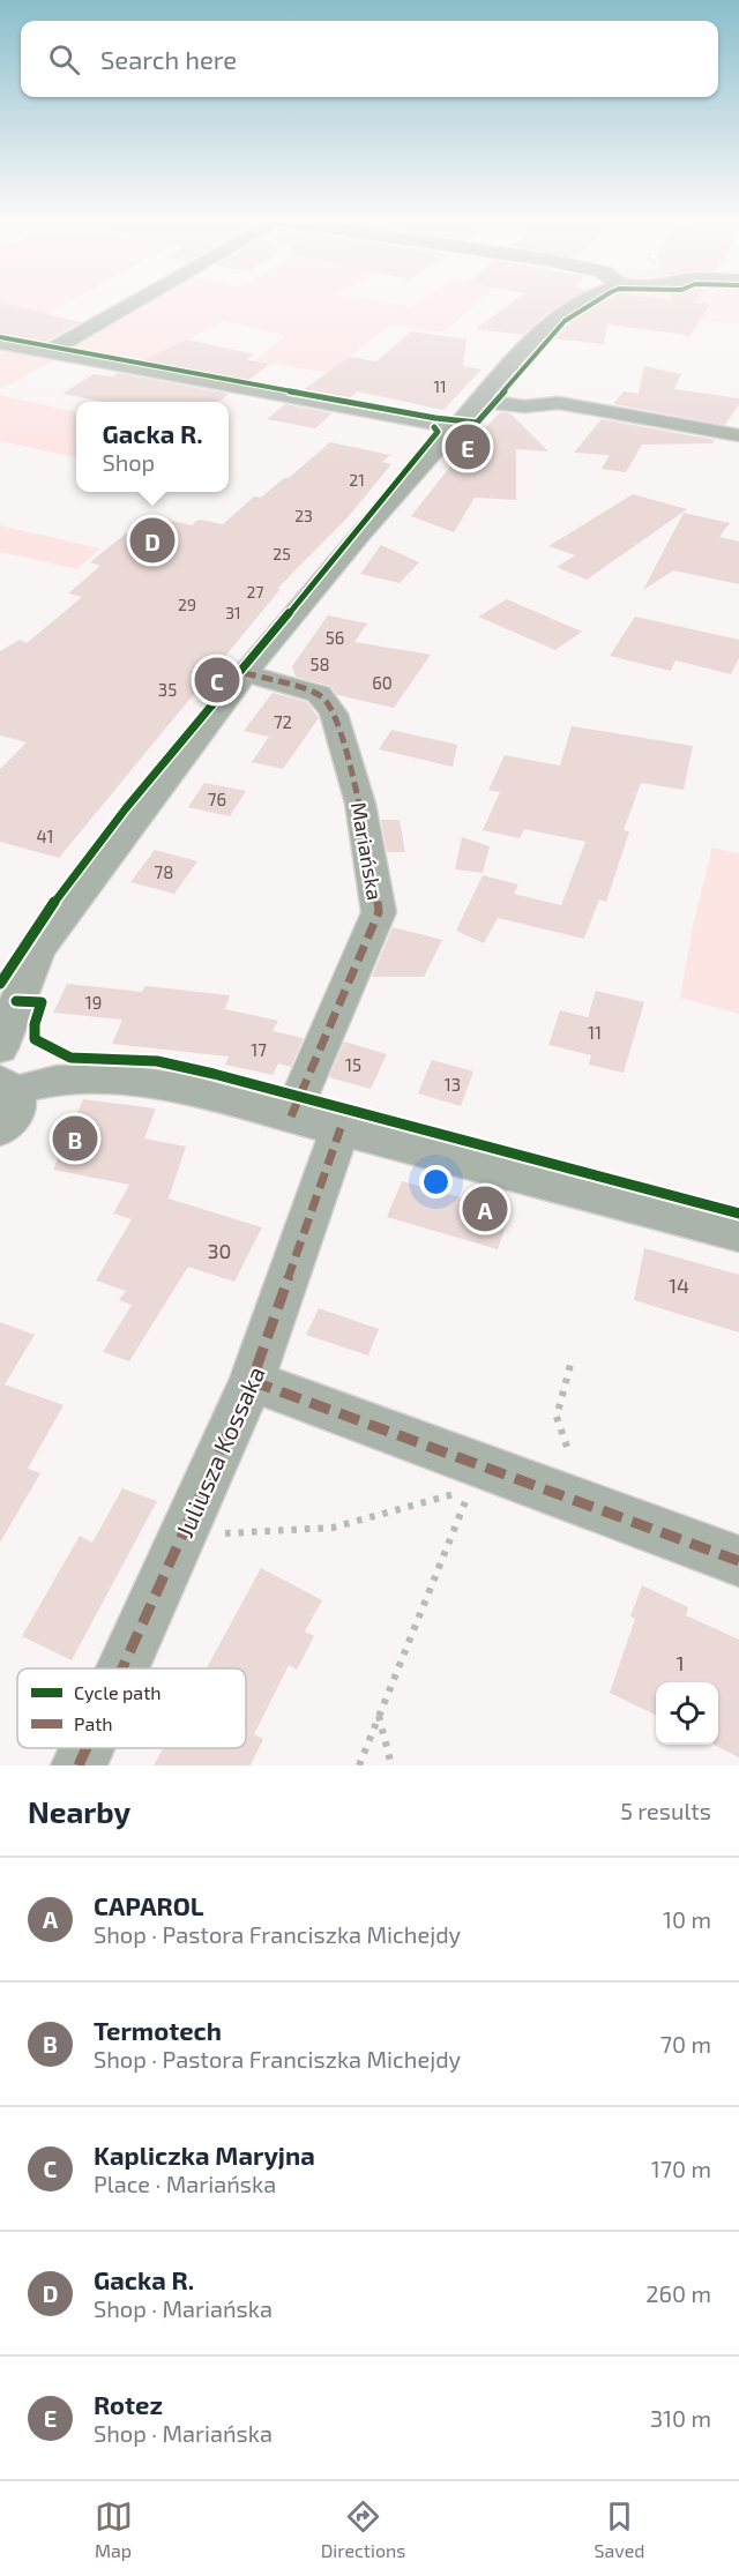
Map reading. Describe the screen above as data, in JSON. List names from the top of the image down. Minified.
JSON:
{"streets":{"street":["Mariańska","Juliusza Kossaka"]},"house_numbers":["11","21","23","25","27","29","31","56","58","60","35","72","76","41","78","19","11","17","15","13","30","14","1"],"legend":["Cycle path","Path"],"page":{"search":"Search here","popup":["Gacka R.","Shop"],"pins":["E","D","C","B","A"],"heading":["Nearby","5 results"],"list":[{"mark":"A","name":"CAPAROL","note":"Shop · Pastora Franciszka Michejdy","value":"10 m"},{"mark":"B","name":"Termotech","note":"Shop · Pastora Franciszka Michejdy","value":"70 m"},{"mark":"C","name":"Kapliczka Maryjna","note":"Place · Mariańska","value":"170 m"},{"mark":"D","name":"Gacka R.","note":"Shop · Mariańska","value":"260 m"},{"mark":"E","name":"Rotez","note":"Shop · Mariańska","value":"310 m"}],"nav":["Map","Directions","Saved"]}}
